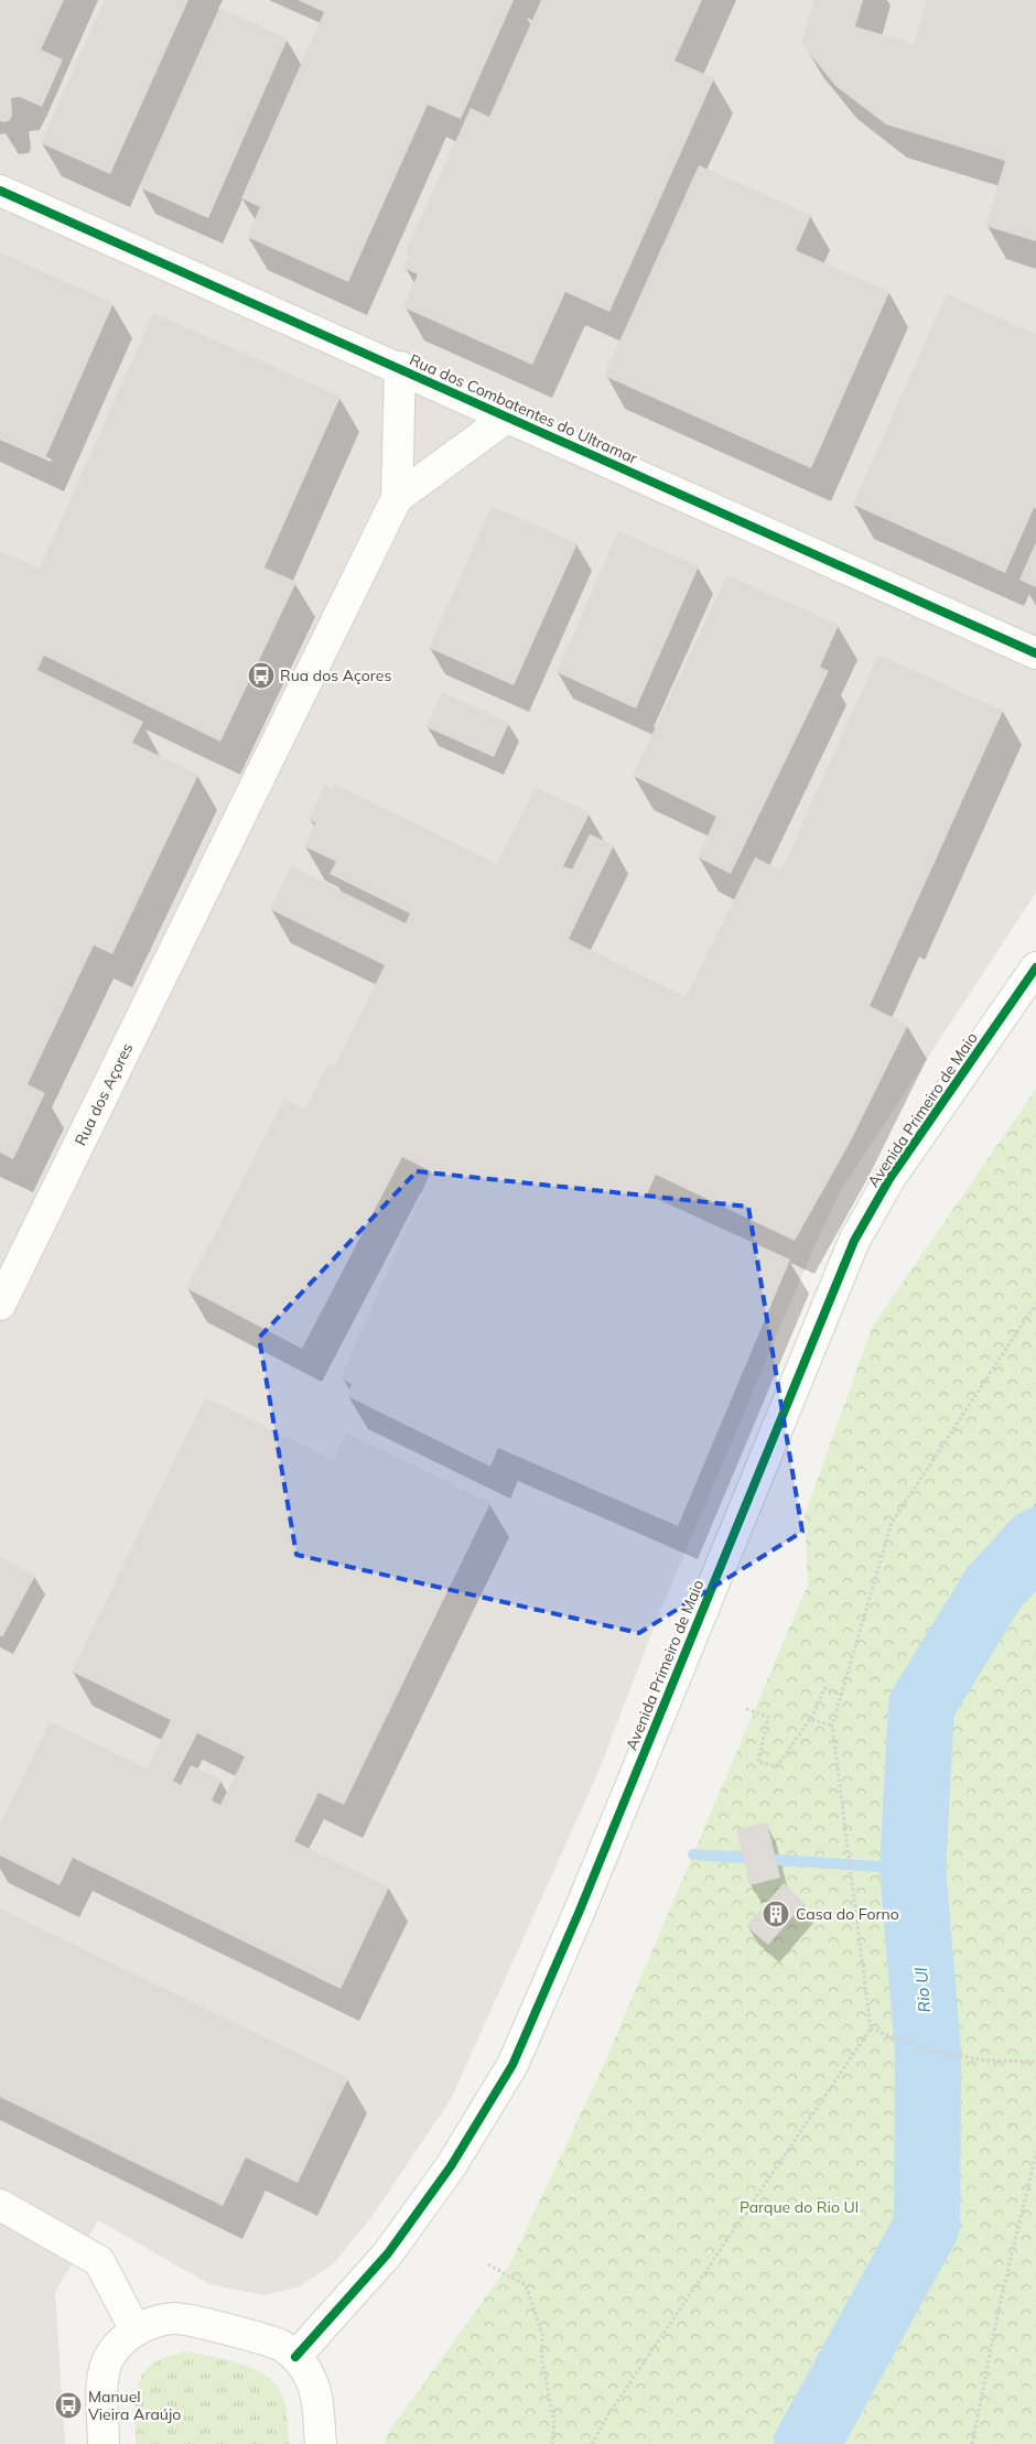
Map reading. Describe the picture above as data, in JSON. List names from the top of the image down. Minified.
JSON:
{"streets":{"street":["Rua dos Combatentes do Ultramar","Rua dos Açores","Avenida Primeiro de Maio"]},"crossings":[["Rua dos Combatentes do Ultramar","Rua dos Açores"]],"water":["Rio Ul"],"parks":["Parque do Rio Ul"],"places":{"bus stop":["Rua dos Açores","Manuel Vieira Araújo"],"building":["Casa do Forno"]}}
